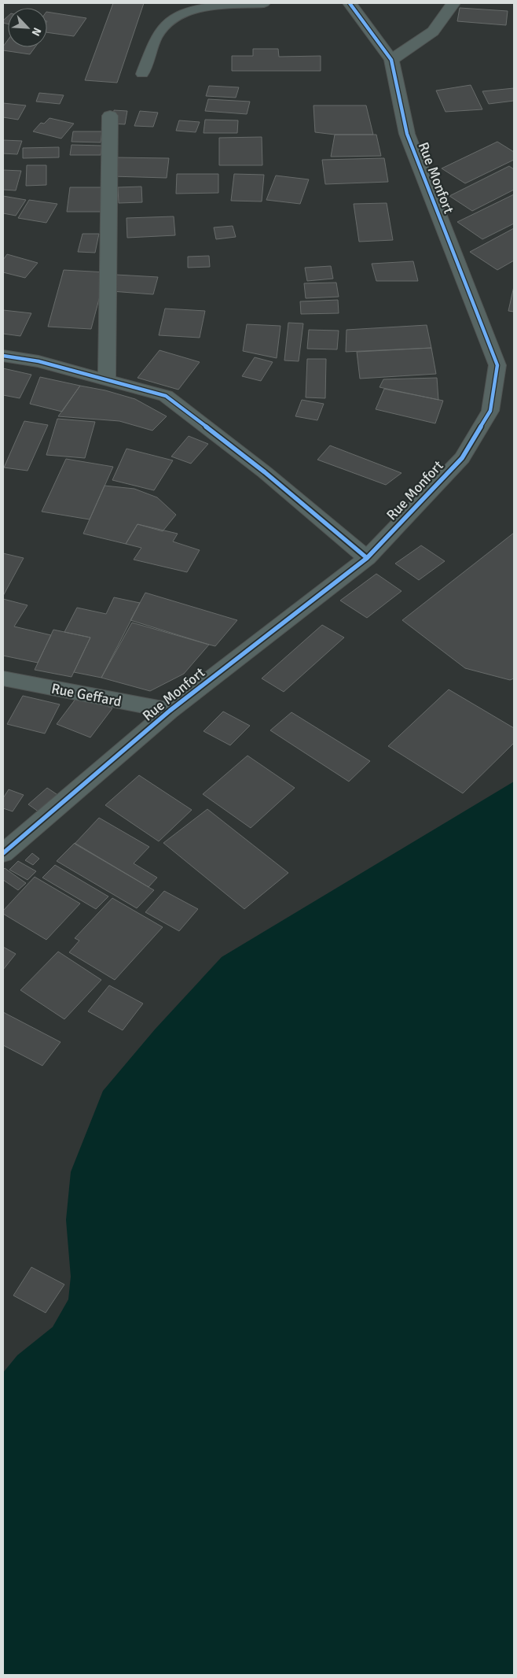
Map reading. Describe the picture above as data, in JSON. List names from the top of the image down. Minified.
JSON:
{"streets":{"street":["Rue Monfort","Rue Geffard"]},"crossings":[["Rue Monfort","Rue Geffard"]],"north":"bottom right"}
